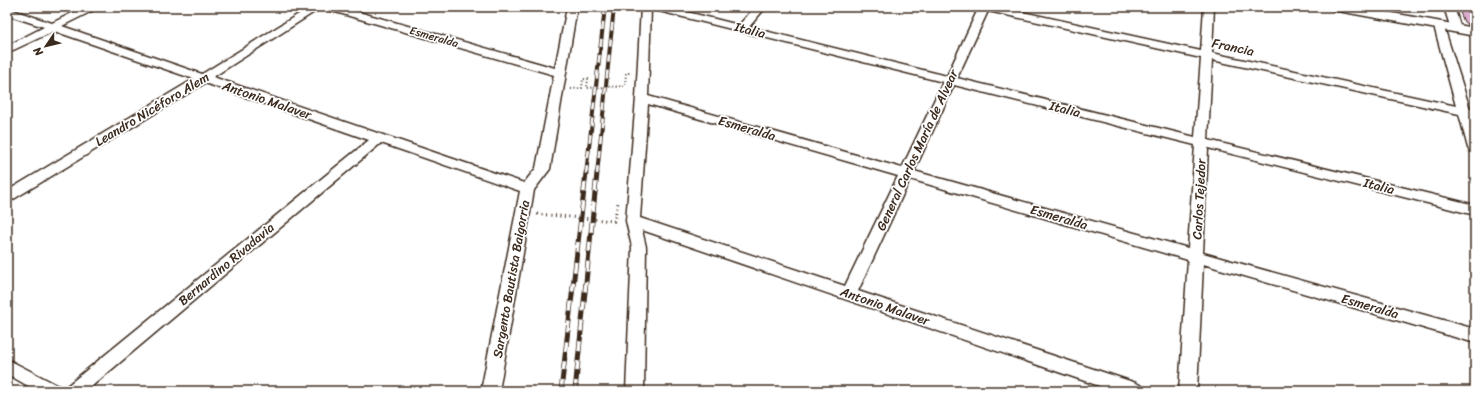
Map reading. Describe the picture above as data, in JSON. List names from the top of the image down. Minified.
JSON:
{"streets":{"street":["Italia","Esmeralda","Francia","Antonio Malaver","Leandro Nicéforo Alem","General Carlos María de Alvear","Carlos Tejedor","Bernardino Rivadavia","Sargento Bautista Baigorria"]},"crossings":[["Italia","General Carlos María de Alvear"],["Italia","Carlos Tejedor"],["Esmeralda","General Carlos María de Alvear"],["Esmeralda","Carlos Tejedor"],["Esmeralda","Sargento Bautista Baigorria"],["Francia","General Carlos María de Alvear"],["Francia","Carlos Tejedor"],["Antonio Malaver","Leandro Nicéforo Alem"],["Antonio Malaver","General Carlos María de Alvear"],["Antonio Malaver","Bernardino Rivadavia"],["Antonio Malaver","Sargento Bautista Baigorria"]],"north":"bottom left"}
